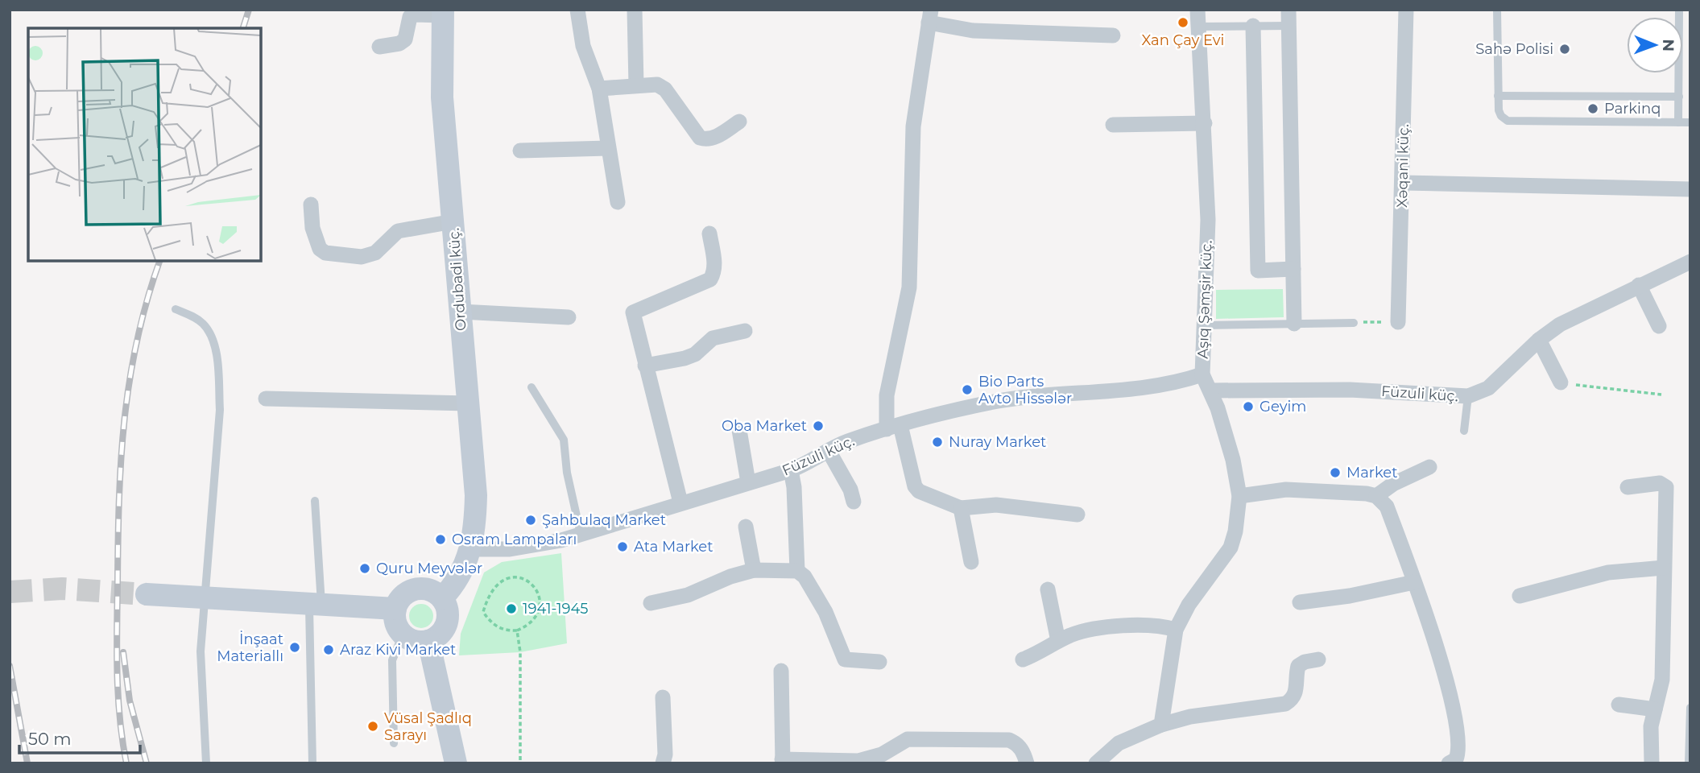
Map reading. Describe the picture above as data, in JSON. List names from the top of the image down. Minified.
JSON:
{"streets":{"main road":["Ordubadi küç."],"street":["Xəqani küç.","Aşıq Şəmşir küç.","Füzuli küç."]},"crossings":[["Ordubadi küç.","Füzuli küç."],["Aşıq Şəmşir küç.","Füzuli küç."]],"places":["Xan Çay Evi","Sahə Polisi","Parkinq","Bio Parts Avto Hissələr","Geyim","Oba Market","Nuray Market","Market","Şahbulaq Market","Osram Lampaları","Ata Market","Quru Meyvələr","1941-1945","İnşaat Materiallı","Araz Kivi Market","Vüsal Şadlıq Sarayı"],"scale_bar":"50 m","north":"right"}
